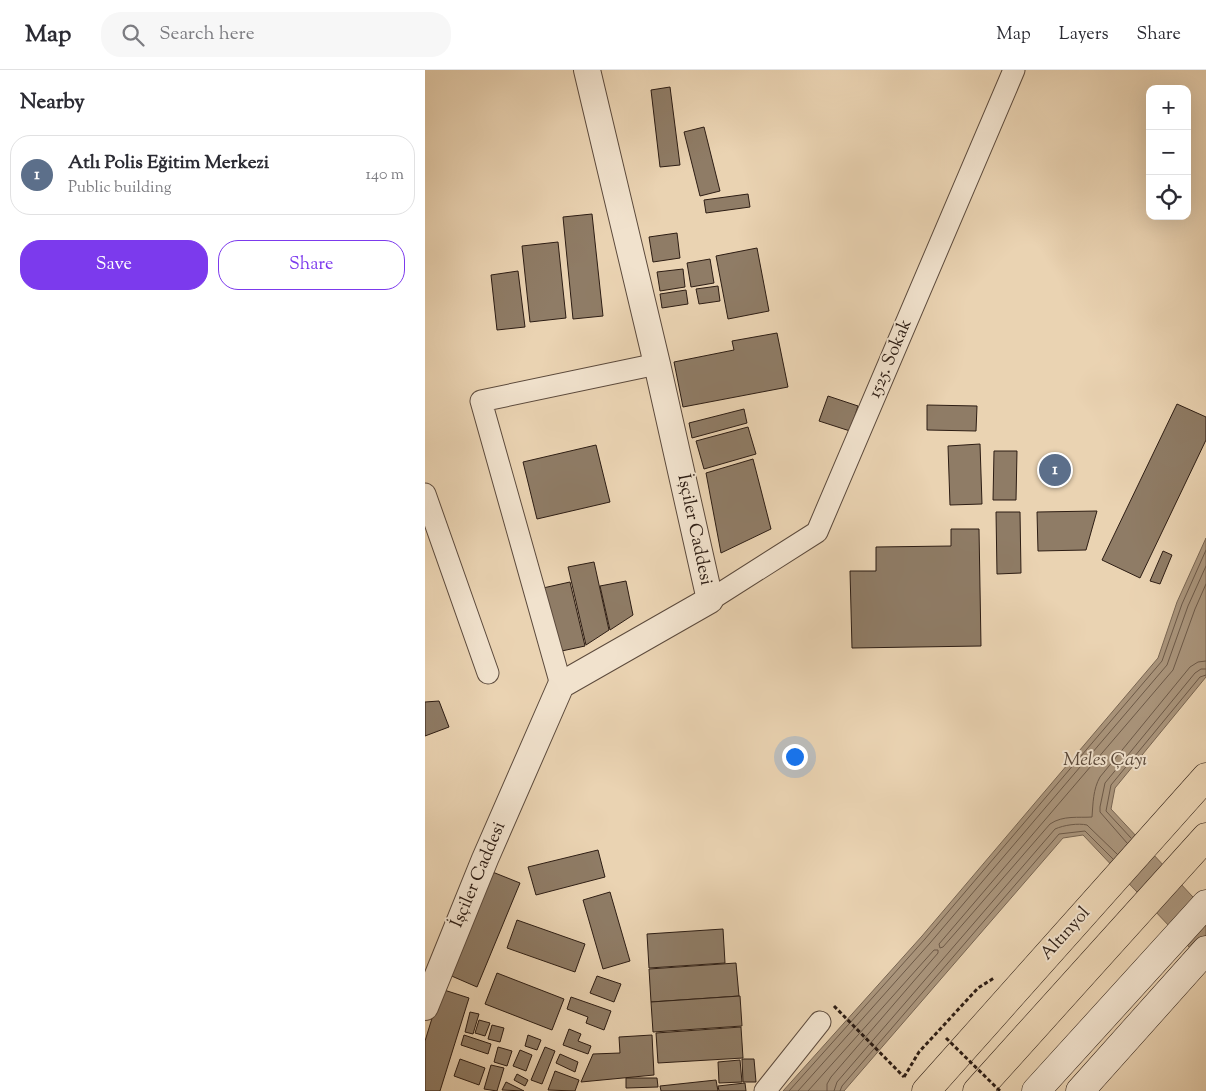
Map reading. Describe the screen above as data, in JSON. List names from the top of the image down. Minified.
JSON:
{"streets":{"highway":["Altınyol"],"street":["1525. Sokak","İşçiler Caddesi"]},"crossings":[["1525. Sokak","İşçiler Caddesi"]],"water":["Meles Çayı"],"page":{"header":"Map","search":"Search here","nav":["Map","Layers","Share"],"heading":"Nearby","map_buttons":["+","−"],"list":[{"mark":"1","name":"Atlı Polis Eğitim Merkezi","note":"Public building","value":"140 m"}],"buttons":["Save","Share"],"pins":"1"}}
